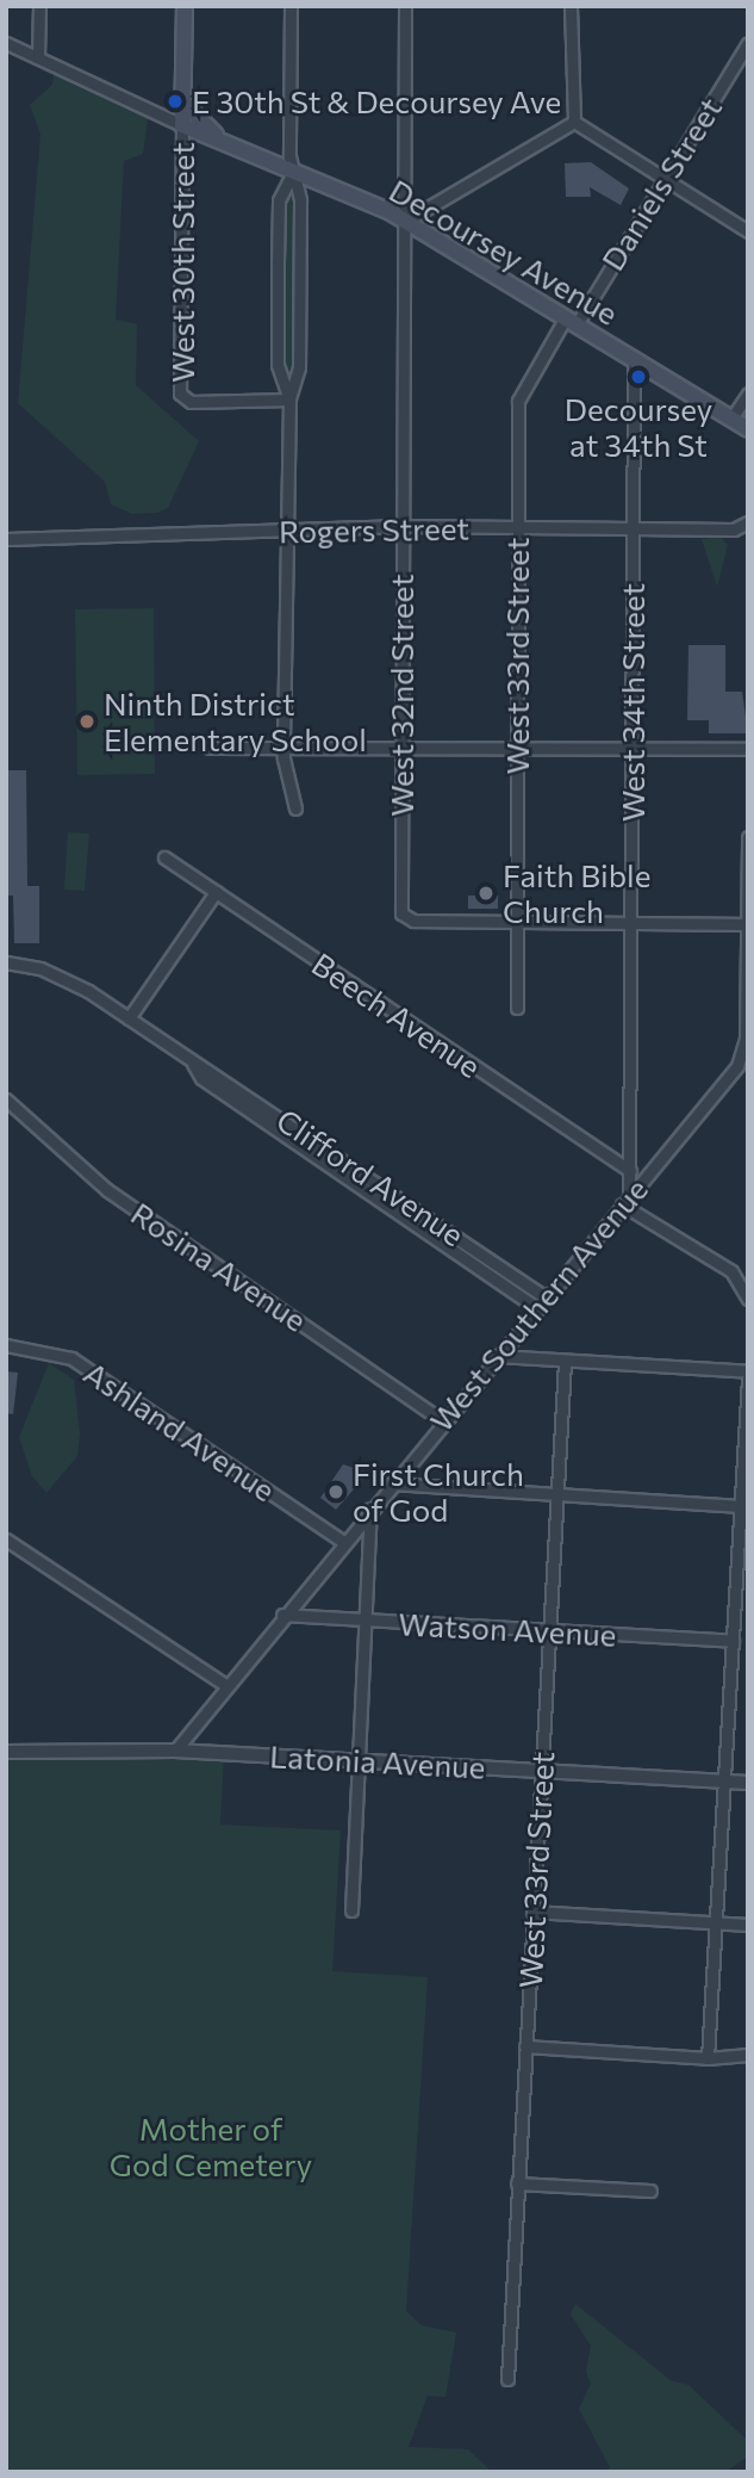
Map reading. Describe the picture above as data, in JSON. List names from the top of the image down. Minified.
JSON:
{"streets":{"main road":["Decoursey Avenue"],"street":["Daniels Street","West 30th Street","Rogers Street","West 33rd Street","West 32nd Street","West 34th Street","Beech Avenue","Clifford Avenue","Rosina Avenue","West Southern Avenue","Ashland Avenue","Watson Avenue","Latonia Avenue"]},"crossings":[["Daniels Street","Decoursey Avenue"],["Daniels Street","West 33rd Street"],["Decoursey Avenue","West 30th Street"],["Decoursey Avenue","West 33rd Street"],["Decoursey Avenue","West 32nd Street"],["Decoursey Avenue","West 34th Street"],["Rogers Street","West 33rd Street"],["Rogers Street","West 32nd Street"],["Rogers Street","West 34th Street"],["West 33rd Street","West 32nd Street"],["West 33rd Street","Watson Avenue"],["West 33rd Street","Latonia Avenue"],["West 34th Street","Beech Avenue"],["West 34th Street","West Southern Avenue"],["Clifford Avenue","West Southern Avenue"],["Rosina Avenue","West Southern Avenue"],["West Southern Avenue","Ashland Avenue"],["West Southern Avenue","Watson Avenue"],["West Southern Avenue","Latonia Avenue"]],"parks":["Mother of God Cemetery"],"places":["E 30th St & Decoursey Ave","Decoursey at 34th St","Ninth District Elementary School","Faith Bible Church","First Church of God"]}
